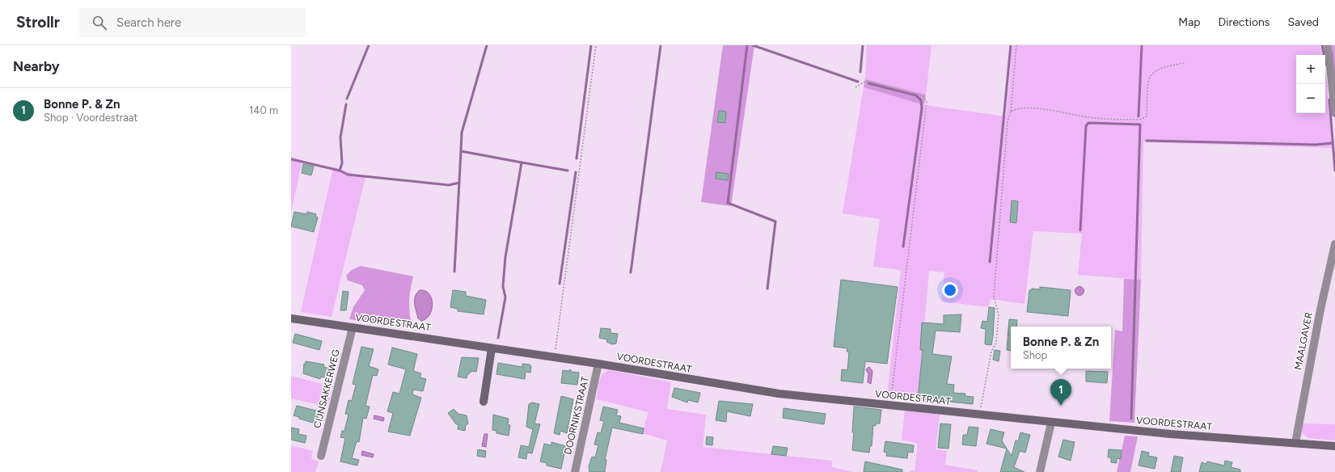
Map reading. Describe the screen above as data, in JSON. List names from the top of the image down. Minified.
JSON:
{"streets":{"street":["VOORDESTRAAT","MAALGAVER","CIJNSAKKERWEG","DOORNIKSTRAAT"]},"crossings":[["VOORDESTRAAT","MAALGAVER"],["VOORDESTRAAT","CIJNSAKKERWEG"],["VOORDESTRAAT","DOORNIKSTRAAT"]],"page":{"header":"Strollr","search":"Search here","nav":["Map","Directions","Saved"],"heading":"Nearby","map_buttons":["+","−"],"list":[{"mark":"1","name":"Bonne P. & Zn","note":"Shop · Voordestraat","value":"140 m"}],"popup":["Bonne P. & Zn","Shop"],"pins":"1"}}
